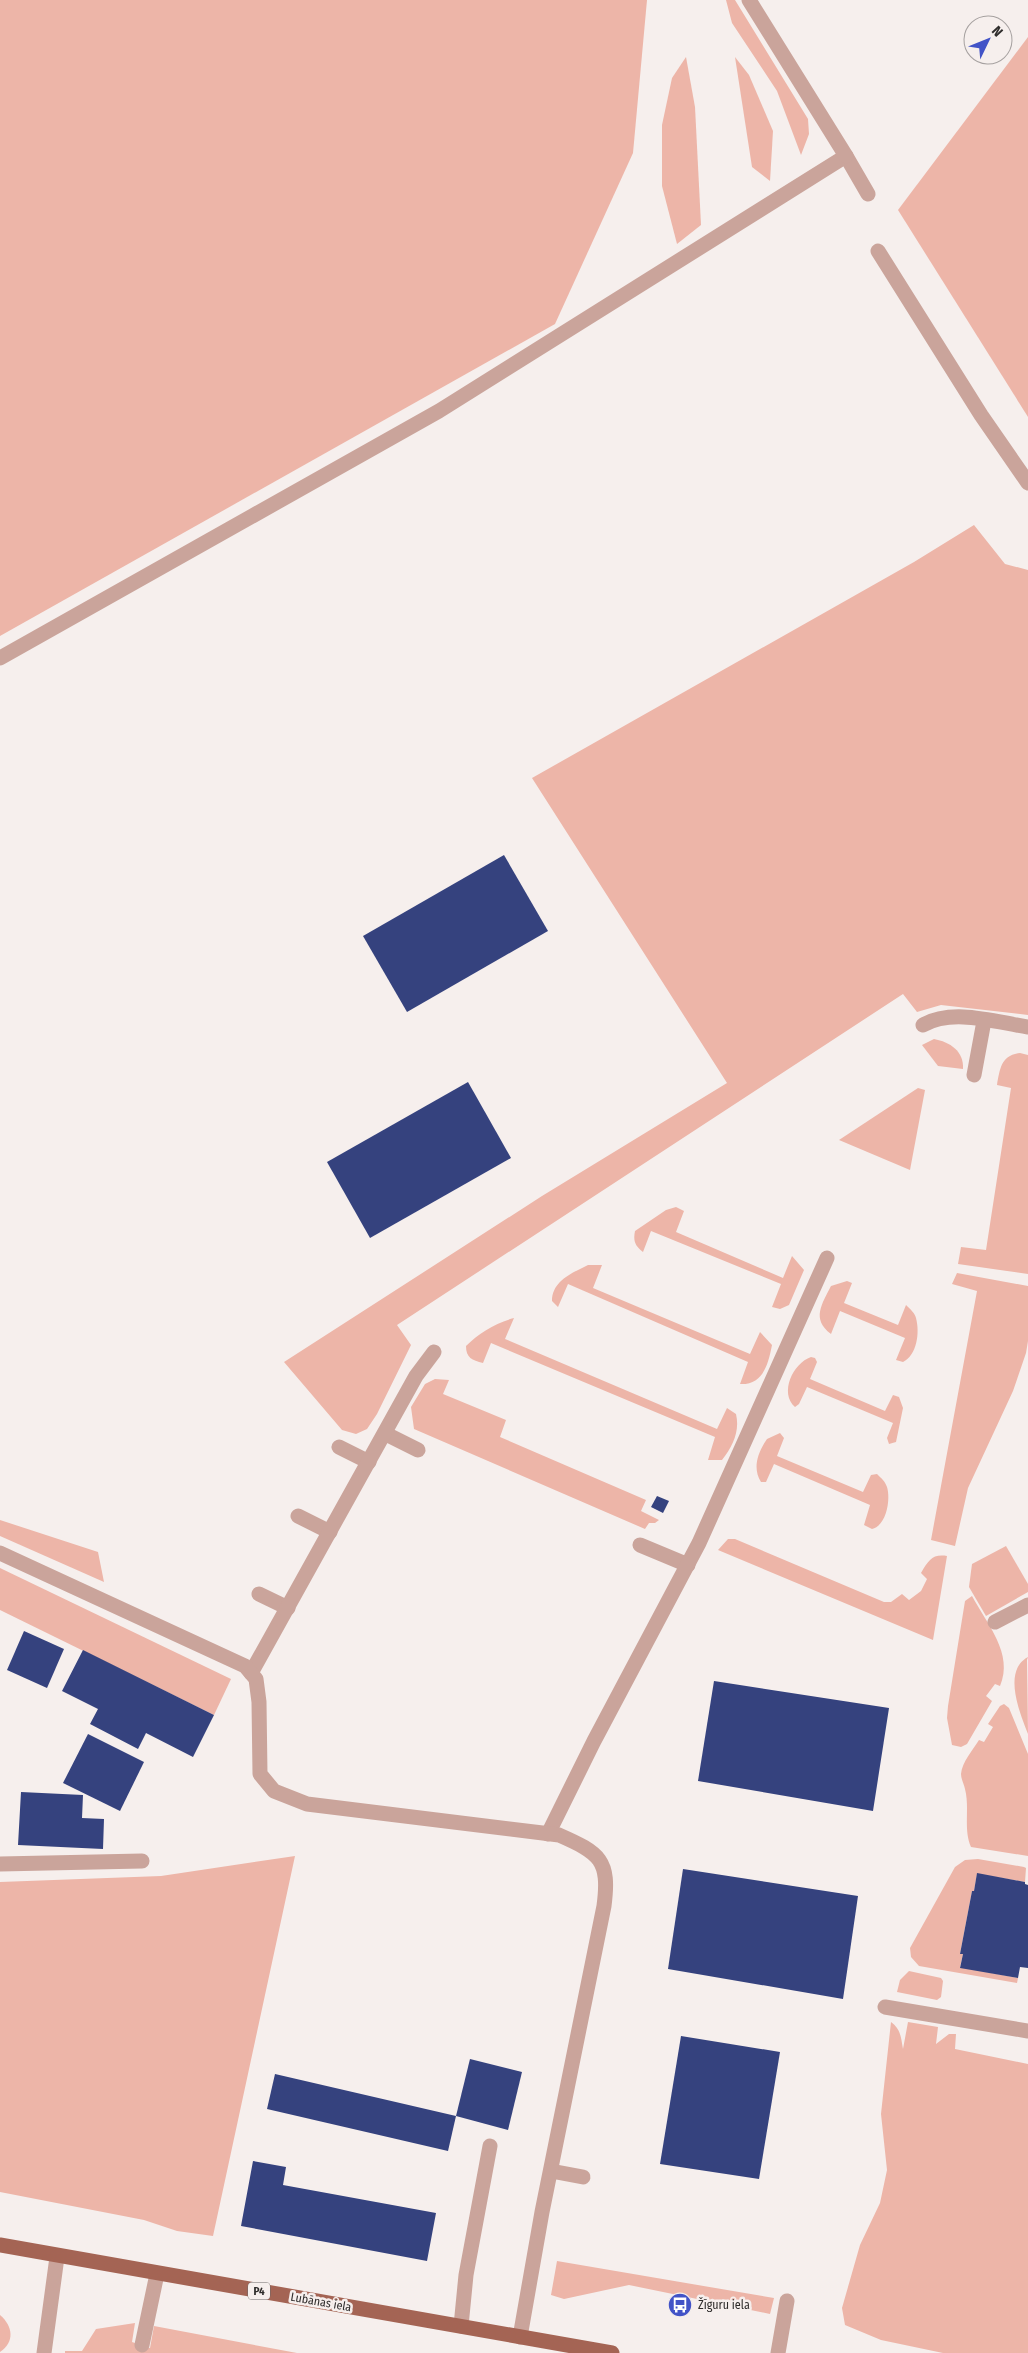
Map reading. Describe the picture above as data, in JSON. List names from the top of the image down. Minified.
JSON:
{"streets":{"main road":["P4","Lubānas iela"]},"places":{"bus stop":["Žīguru iela"]},"north":"top right"}
